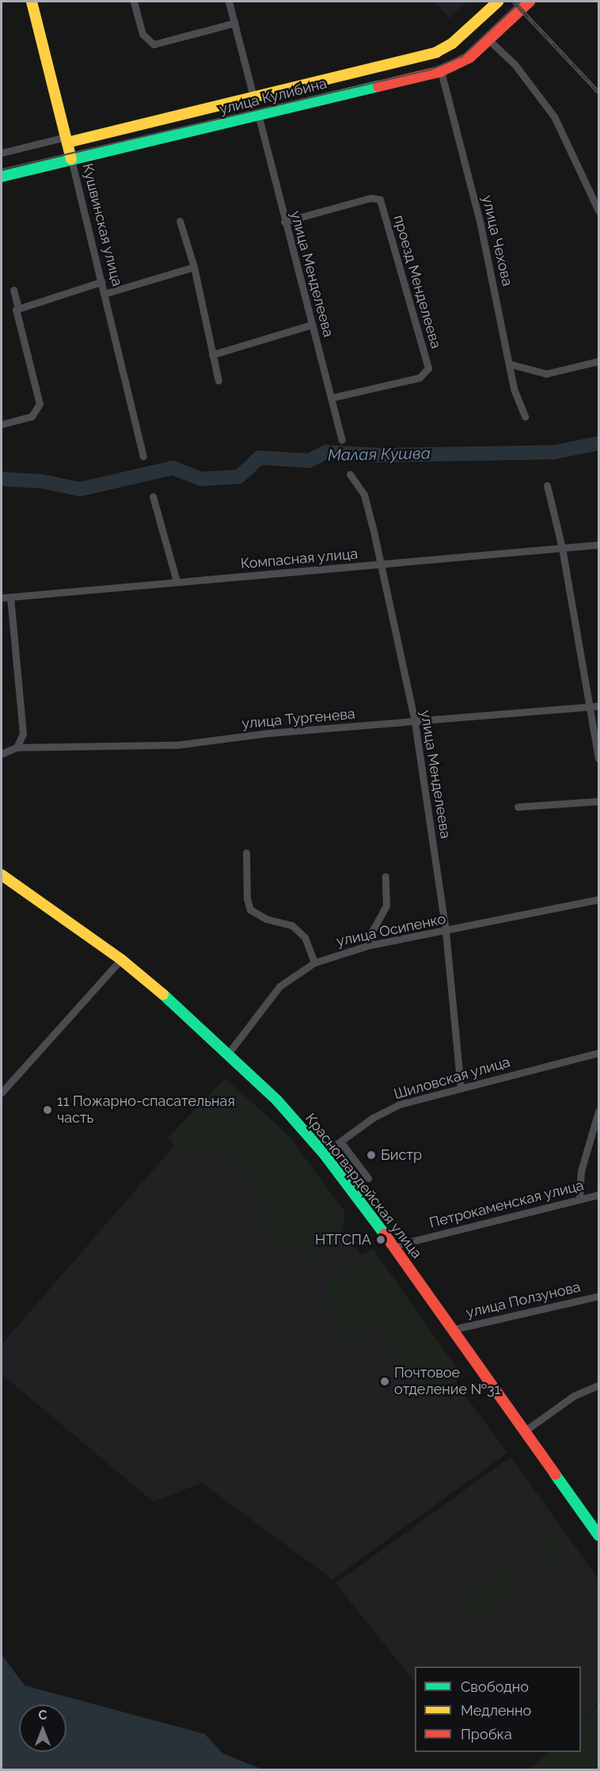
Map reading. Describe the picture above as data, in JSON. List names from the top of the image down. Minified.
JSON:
{"streets":{"main road":["улица Кулибина","Кушвинская улица","Красногвардейская улица"],"street":["улица Чехова","улица Менделеева","проезд Менделеева","Компасная улица","улица Тургенева","улица Осипенко","Шиловская улица","Петрокаменская улица","улица Ползунова"]},"crossings":[["улица Кулибина","Кушвинская улица"],["улица Кулибина","улица Чехова"],["улица Кулибина","улица Менделеева"],["улица Менделеева","проезд Менделеева"],["улица Менделеева","Компасная улица"],["улица Менделеева","улица Тургенева"],["улица Менделеева","улица Осипенко"],["улица Менделеева","Шиловская улица"],["улица Осипенко","Красногвардейская улица"],["Шиловская улица","Красногвардейская улица"],["Красногвардейская улица","Петрокаменская улица"],["Красногвардейская улица","улица Ползунова"]],"water":["Малая Кушва"],"places":["11 Пожарно-спасательная часть","Бистр","НТГСПА","Почтовое отделение №31"],"legend":["Свободно","Медленно","Пробка"],"north":"top"}
